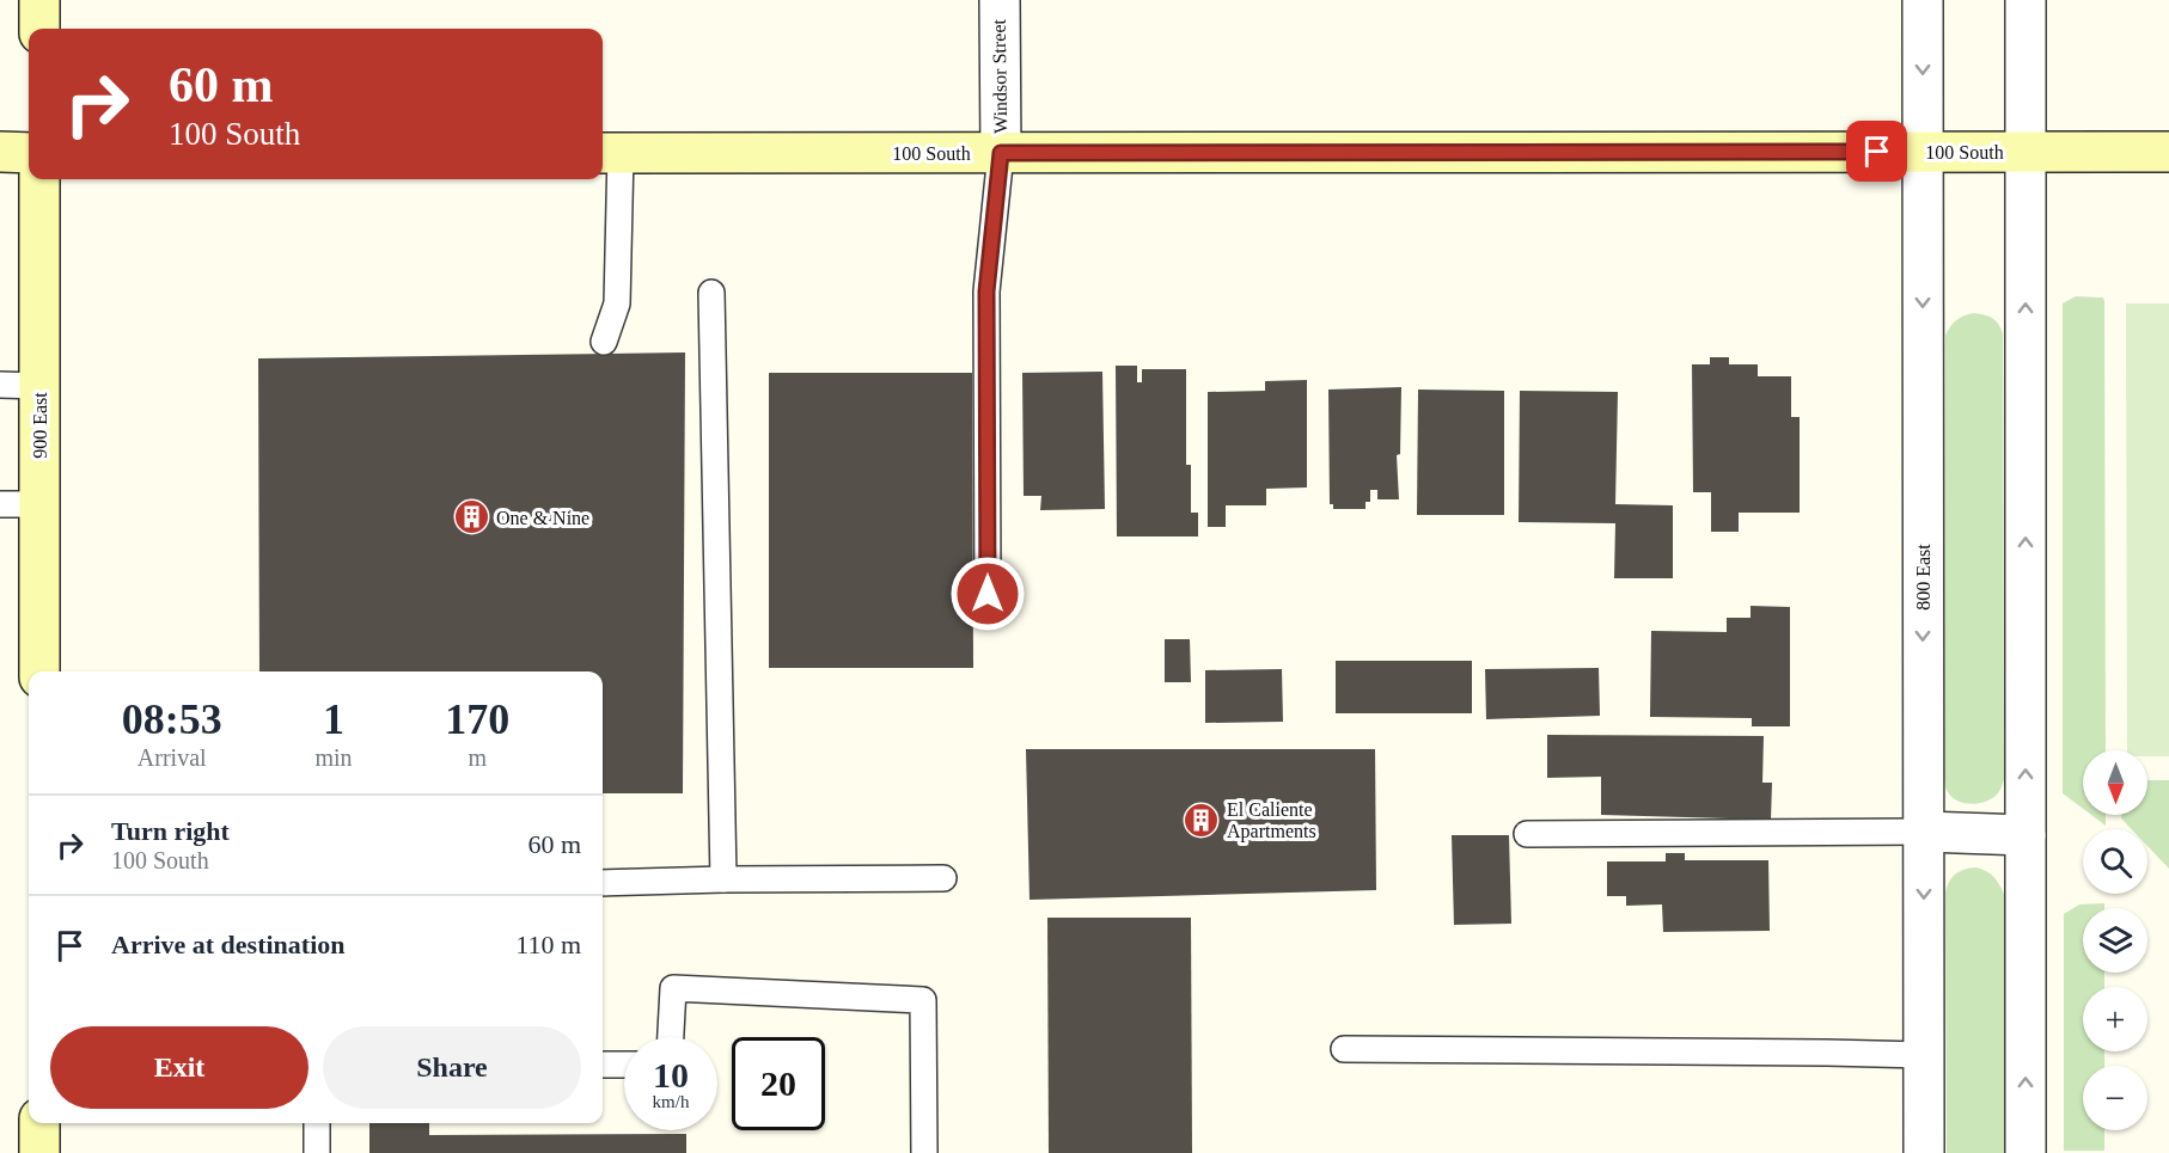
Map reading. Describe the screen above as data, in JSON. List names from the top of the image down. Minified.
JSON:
{"streets":{"main road":["100 South","900 East"],"street":["Windsor Street","800 East"]},"crossings":[["Windsor Street","100 South"],["100 South","800 East"]],"places":{"building":["One & Nine","El Caliente Apartments"]},"north":"bottom","page":{"turn":["60 m","100 South"],"eta":["08:53","Arrival","1","min","170","m"],"map_buttons":["+","−"],"list":[{"name":"Turn right","note":"100 South","value":"60 m"},{"name":"Arrive at destination","value":"110 m"}],"buttons":["Exit","Share"],"speed":"10 km/h","limit":"20"}}
